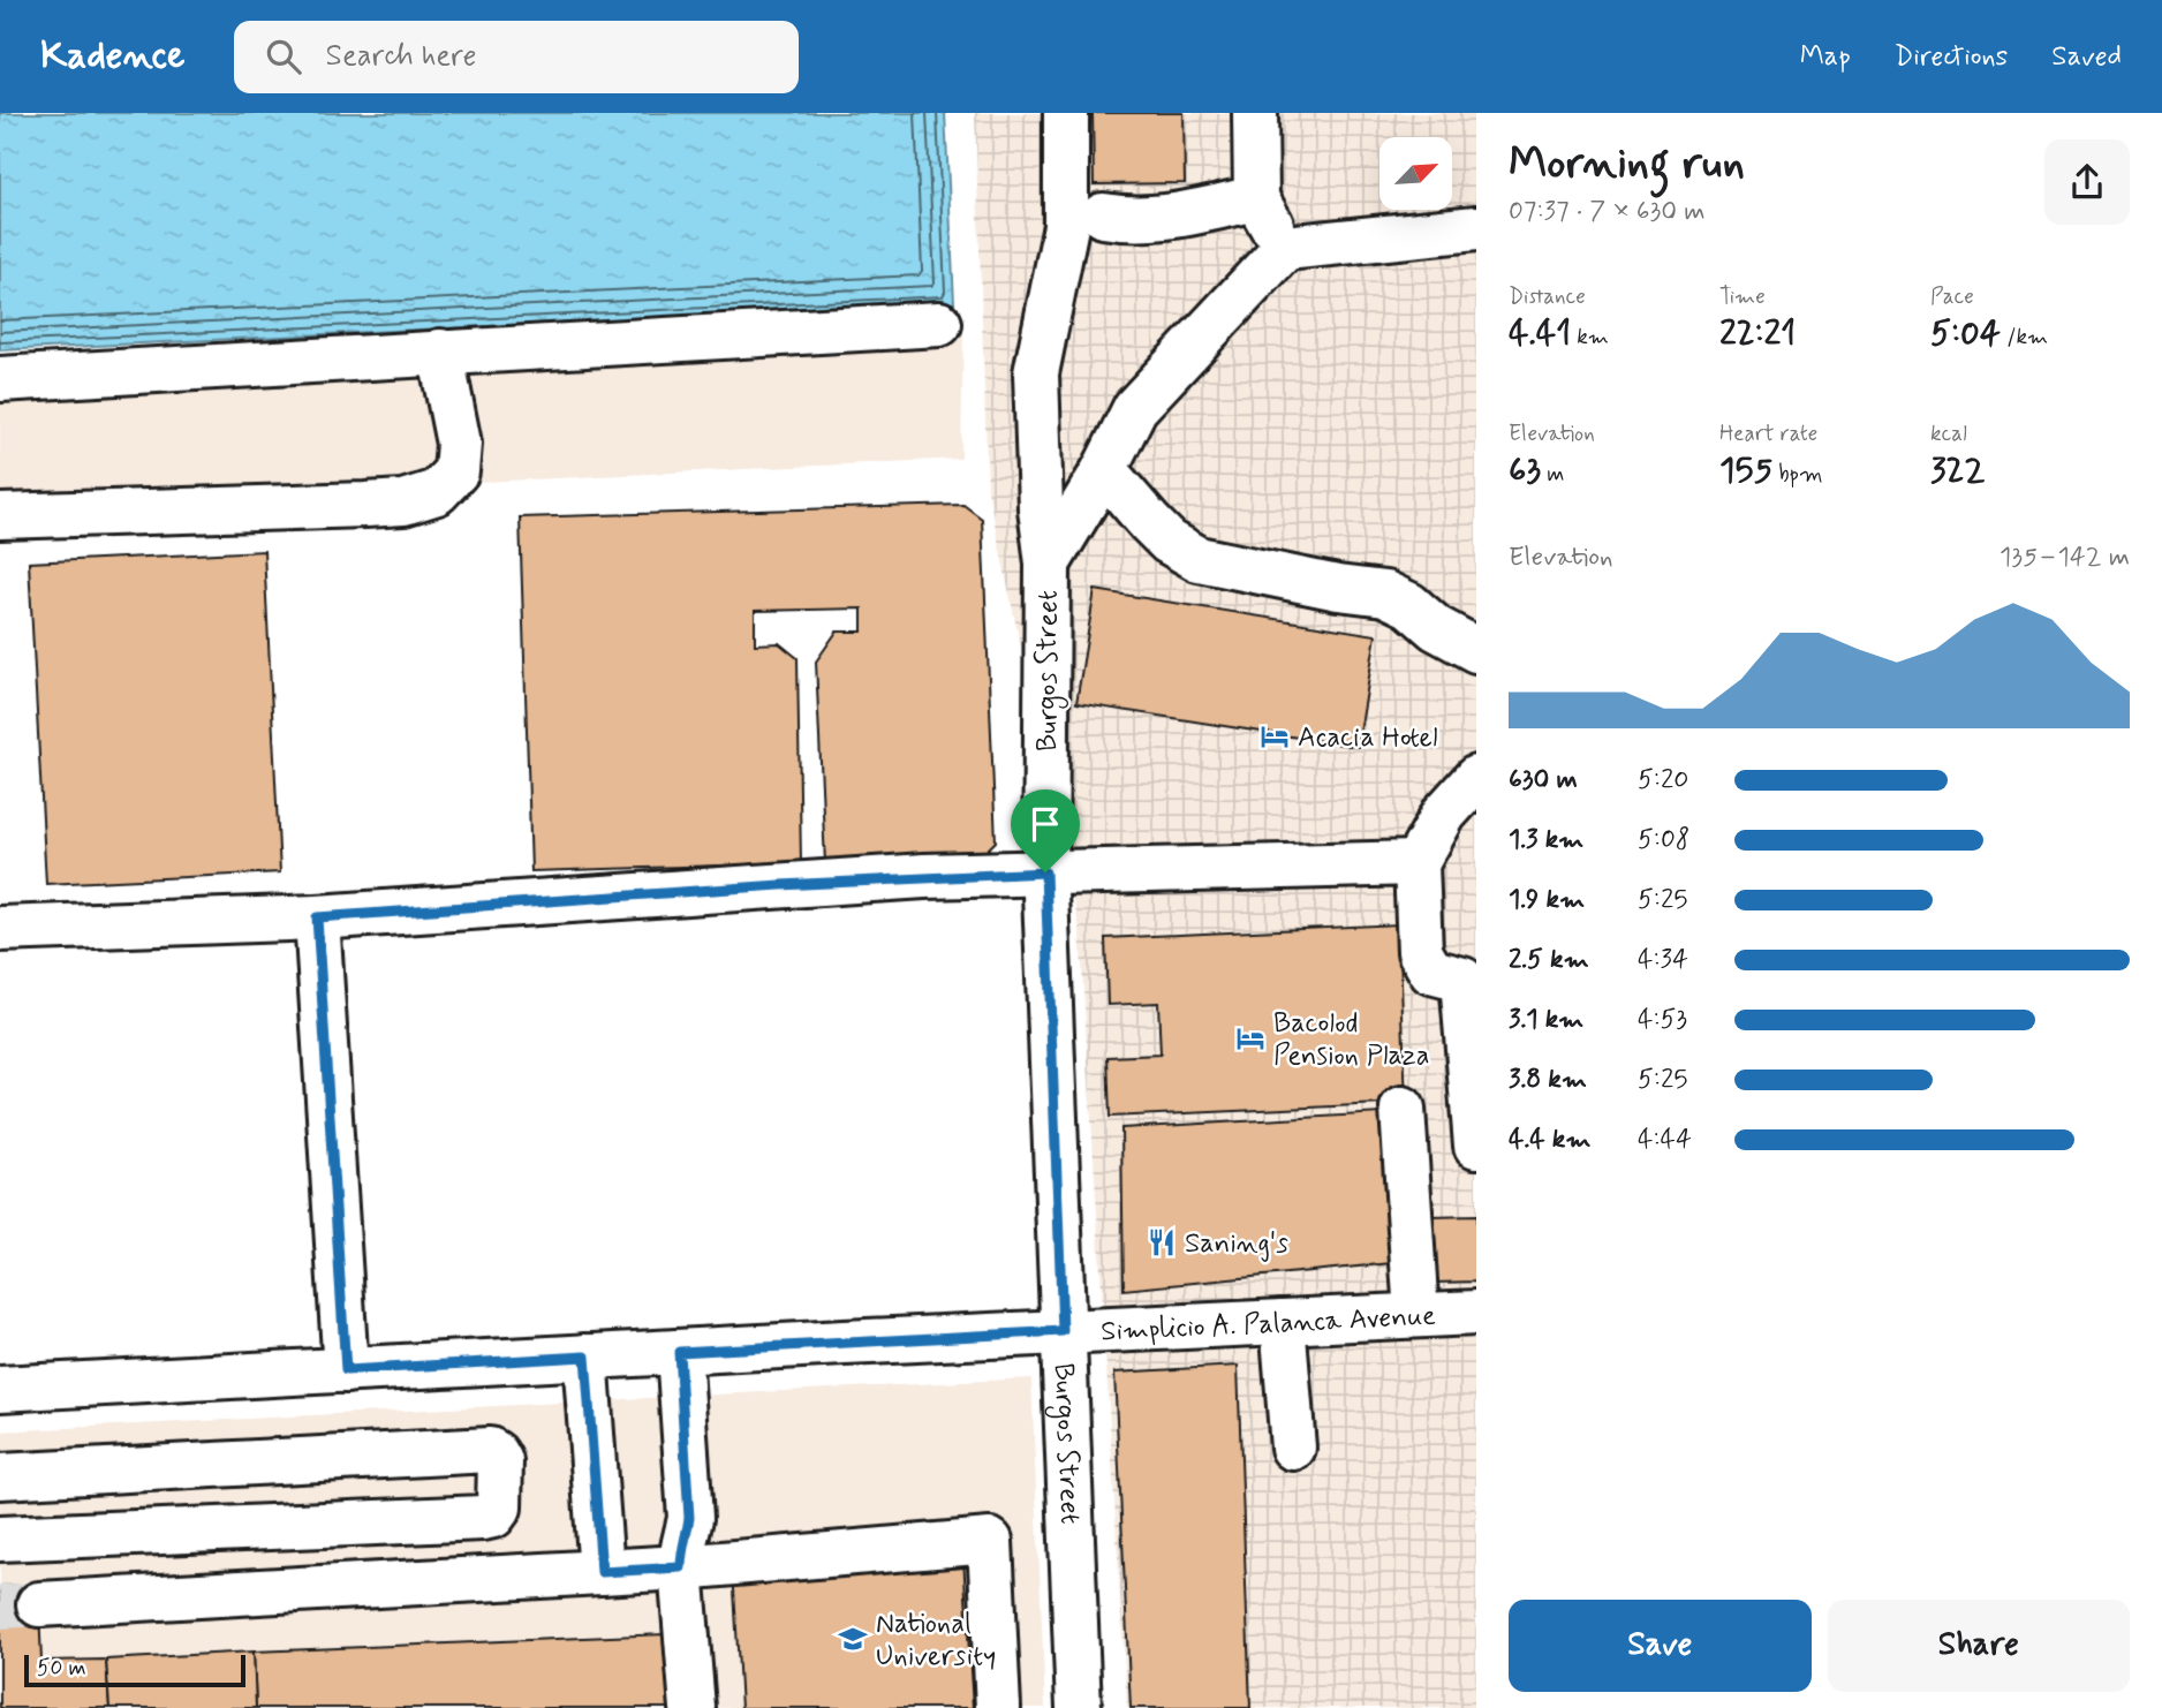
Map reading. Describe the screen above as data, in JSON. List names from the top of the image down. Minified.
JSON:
{"streets":{"street":["Burgos Street","Simplicio A. Palanca Avenue"]},"crossings":[["Burgos Street","Simplicio A. Palanca Avenue"]],"places":{"hotel":["Acacia Hotel","Bacolod Pension Plaza"],"restaurant":["Saning's"],"school or university":["National University"]},"scale_bar":"50 m","north":"top right","page":{"header":"Kadence","search":"Search here","nav":["Map","Directions","Saved"],"heading":["Morning run","07:37 · 7 × 630 m"],"stats":[["Distance","4.41 km"],["Time","22:21"],["Pace","5:04 /km"],["Elevation","63 m"],["Heart rate","155 bpm"],["kcal","322"]],"chart":["Elevation","135–142 m"],"list":[{"name":"630 m","note":"5:20"},{"name":"1.3 km","note":"5:08"},{"name":"1.9 km","note":"5:25"},{"name":"2.5 km","note":"4:34"},{"name":"3.1 km","note":"4:53"},{"name":"3.8 km","note":"5:25"},{"name":"4.4 km","note":"4:44"}],"buttons":["Save","Share"],"scale":"50 m"}}
